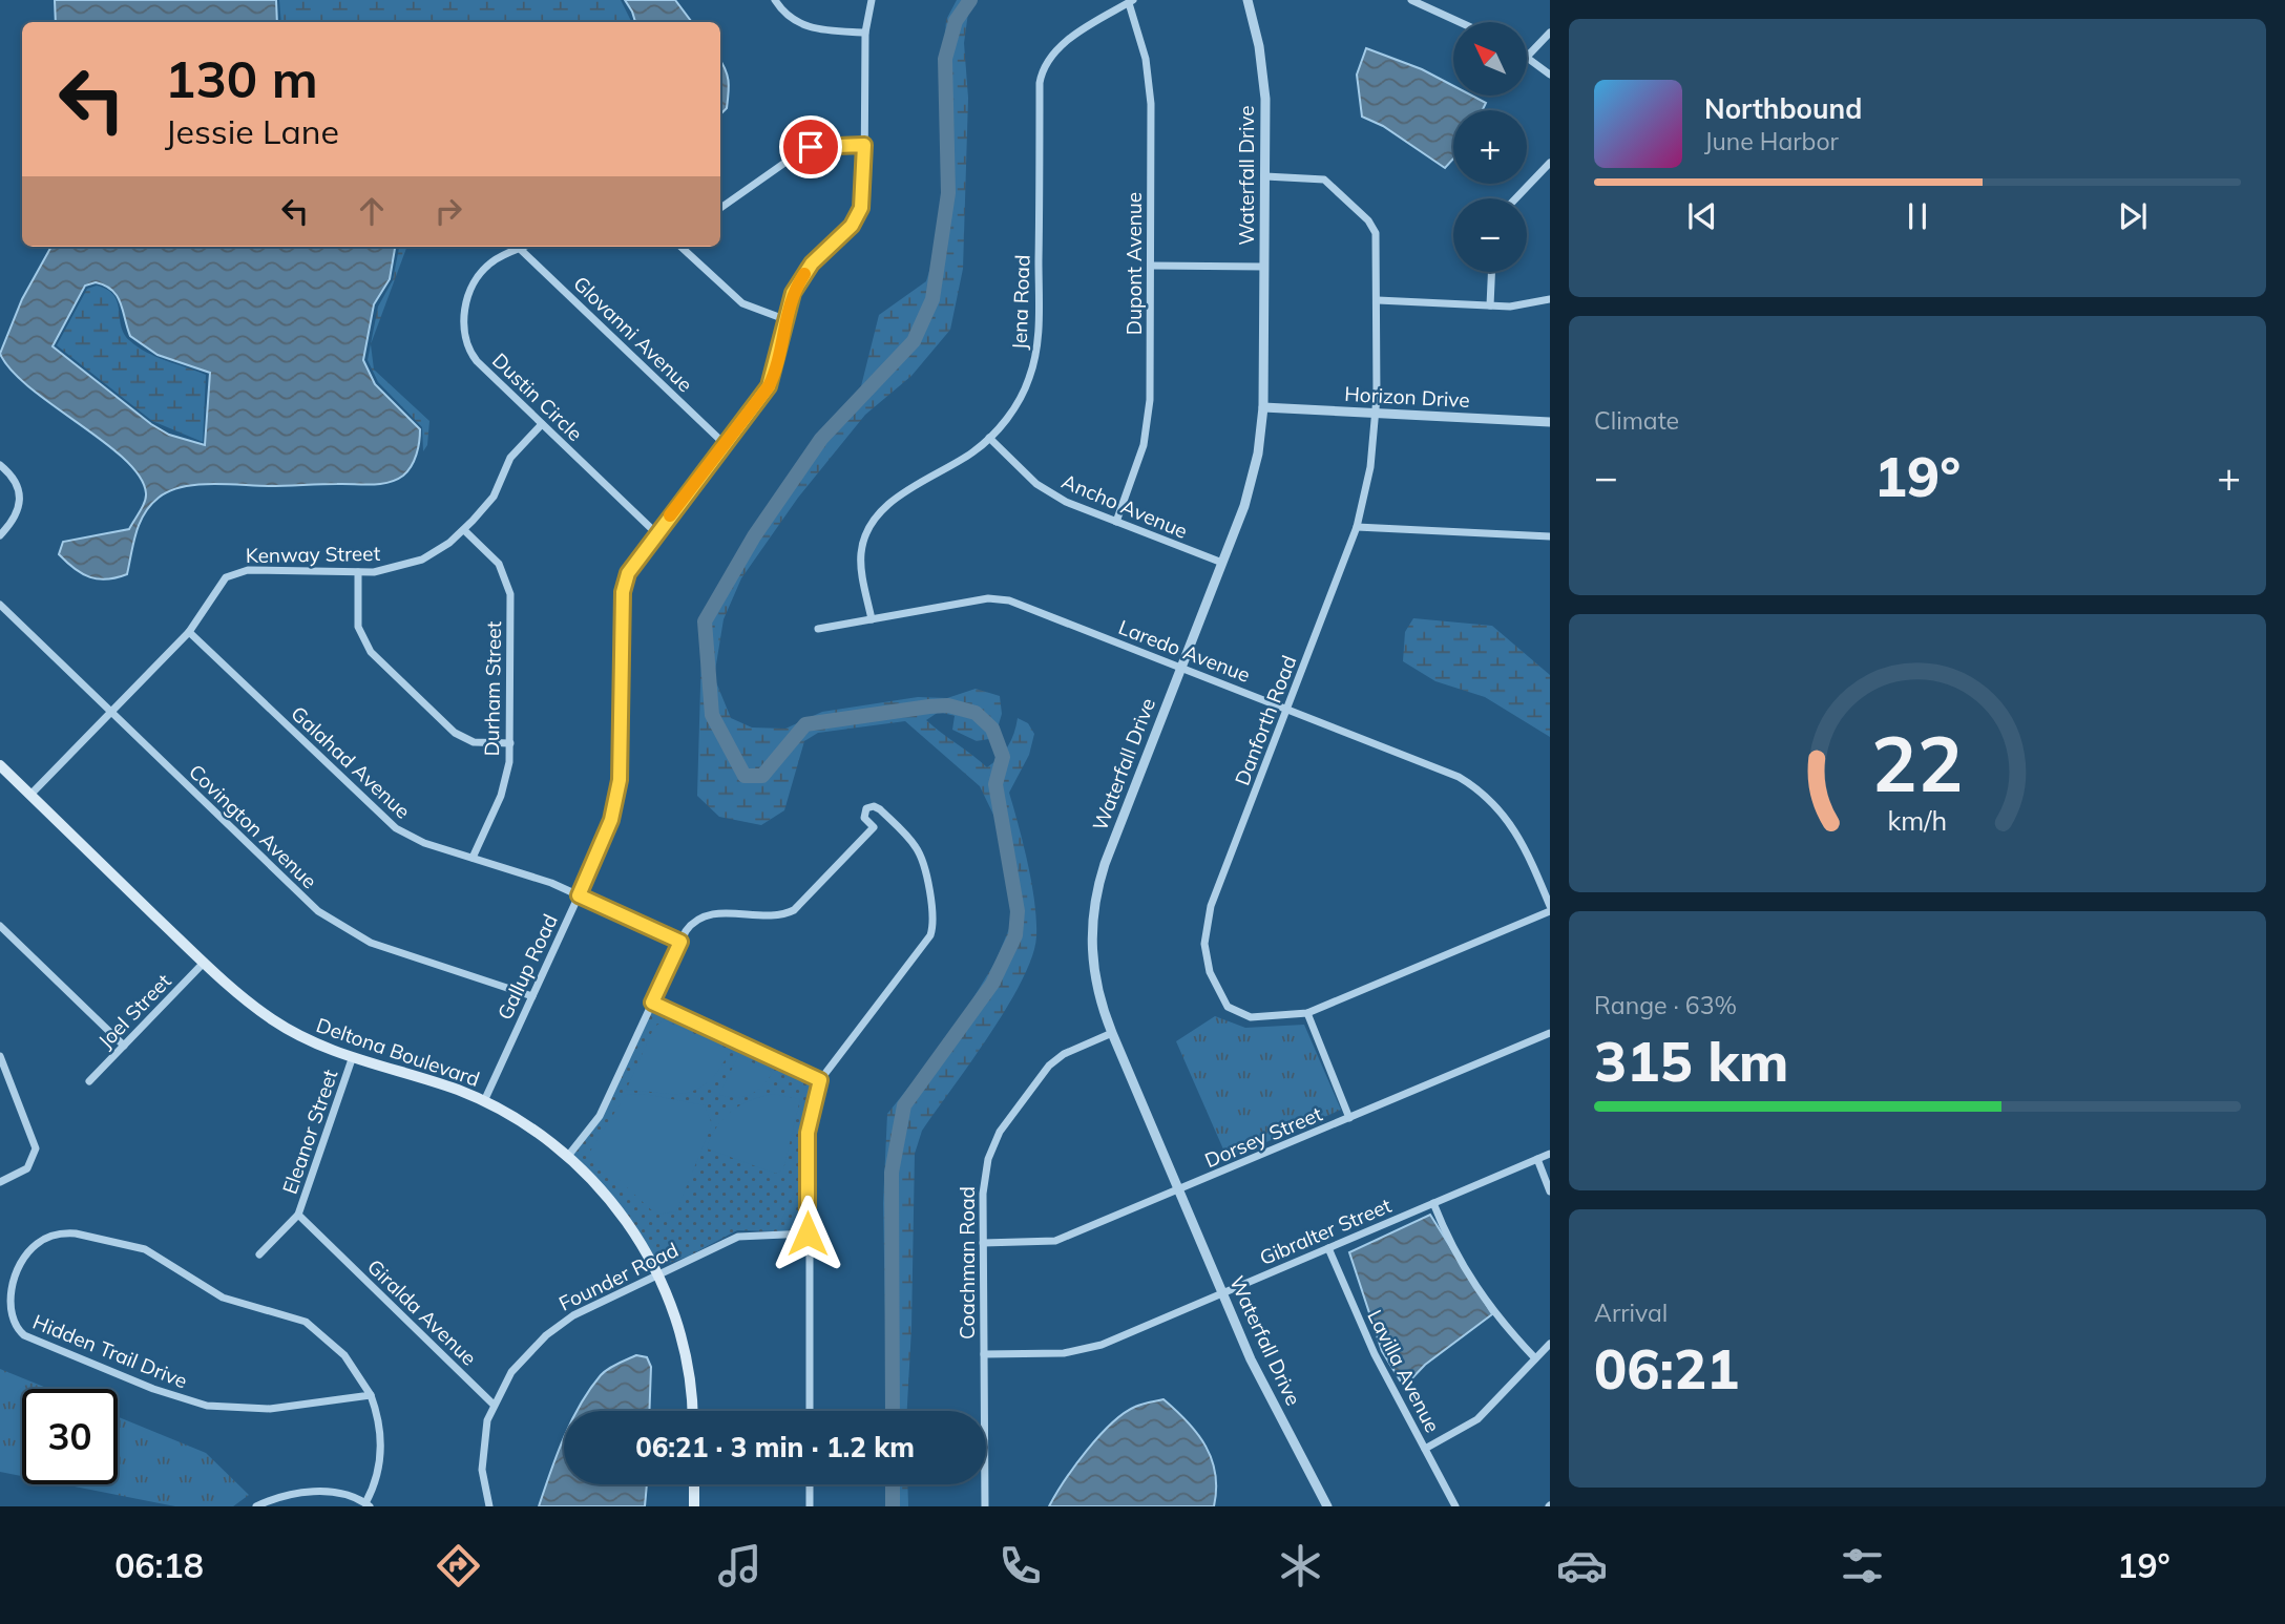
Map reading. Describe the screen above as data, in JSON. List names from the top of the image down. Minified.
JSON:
{"streets":{"main road":["Deltona Boulevard"],"street":["Waterfall Drive","Dupont Avenue","Jena Road","Glovanni Avenue","Dustin Circle","Horizon Drive","Ancho Avenue","Kenway Street","Laredo Avenue","Durham Street","Danforth Road","Galahad Avenue","Covington Avenue","Gallup Road","Joel Street","Eleanor Street","Dorsey Street","Gibralter Street","Coachman Road","Founder Road","Giralda Avenue","Hidden Trail Drive","Lavilla Avenue"]},"crossings":[["Waterfall Drive","Horizon Drive"],["Waterfall Drive","Ancho Avenue"],["Waterfall Drive","Laredo Avenue"],["Waterfall Drive","Danforth Road"],["Waterfall Drive","Dorsey Street"],["Waterfall Drive","Gibralter Street"],["Waterfall Drive","Coachman Road"],["Dupont Avenue","Jena Road"],["Dupont Avenue","Ancho Avenue"],["Jena Road","Ancho Avenue"],["Jena Road","Laredo Avenue"],["Glovanni Avenue","Dustin Circle"],["Glovanni Avenue","Gallup Road"],["Dustin Circle","Kenway Street"],["Dustin Circle","Gallup Road"],["Horizon Drive","Danforth Road"],["Kenway Street","Durham Street"],["Kenway Street","Galahad Avenue"],["Kenway Street","Covington Avenue"],["Kenway Street","Deltona Boulevard"],["Laredo Avenue","Danforth Road"],["Durham Street","Galahad Avenue"],["Galahad Avenue","Gallup Road"],["Covington Avenue","Gallup Road"],["Gallup Road","Deltona Boulevard"],["Joel Street","Deltona Boulevard"],["Deltona Boulevard","Eleanor Street"],["Deltona Boulevard","Founder Road"],["Eleanor Street","Giralda Avenue"],["Dorsey Street","Coachman Road"],["Gibralter Street","Coachman Road"],["Gibralter Street","Lavilla Avenue"],["Founder Road","Giralda Avenue"]],"north":"top left","page":{"map_buttons":["+","−"],"turn":["130 m","Jessie Lane"],"song":["Northbound","June Harbor"],"tile":["Climate",["Range · 63%","315 km"],["Arrival","06:21"]],"heat":["−","19°","+"],"limit":"30","trip":"06:21 · 3 min · 1.2 km","tabs":["06:18","19°"],"gauge":["22","km/h"]}}
